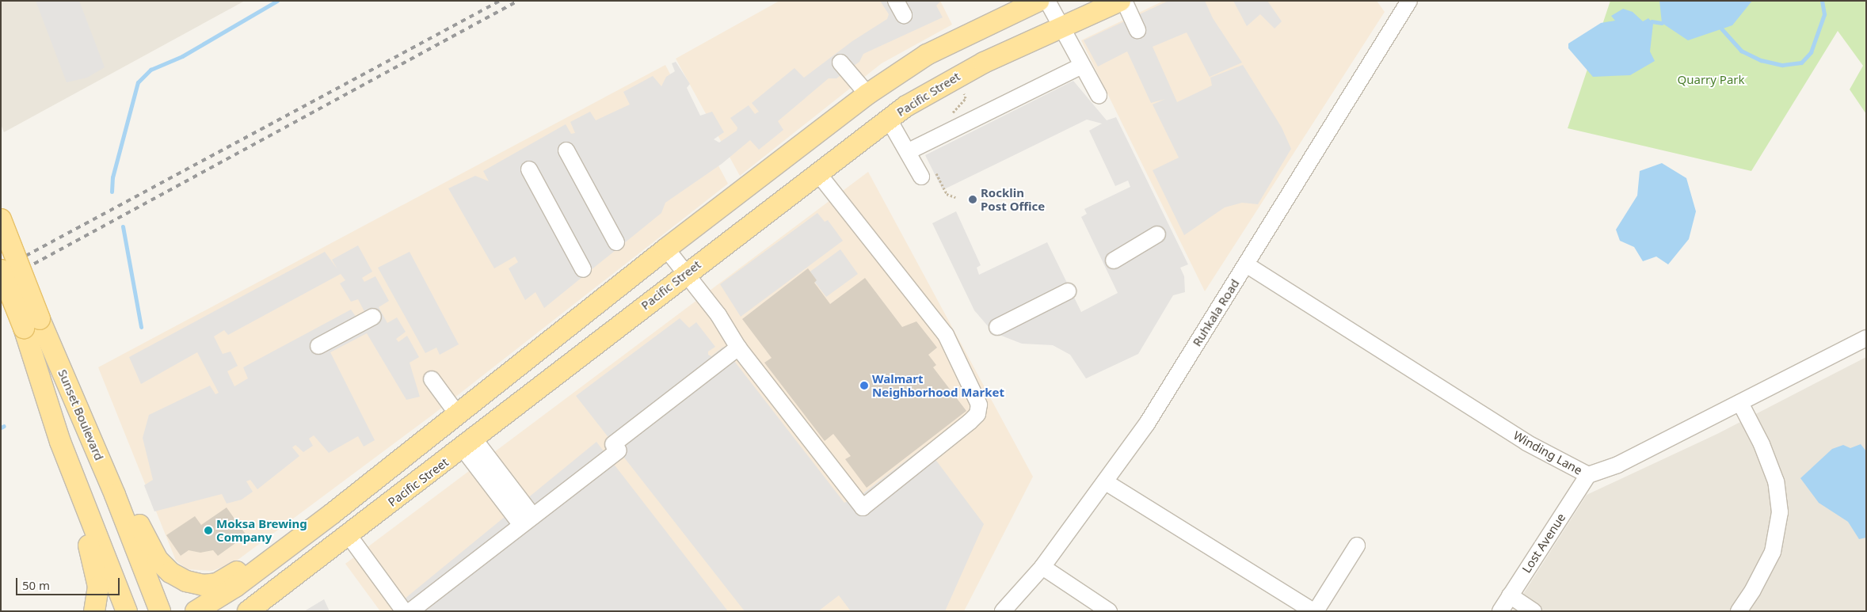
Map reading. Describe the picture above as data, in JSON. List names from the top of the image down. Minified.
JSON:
{"streets":{"main road":["Pacific Street","Sunset Boulevard"],"street":["Ruhkala Road","Winding Lane","Lost Avenue"]},"crossings":[["Ruhkala Road","Winding Lane"],["Winding Lane","Lost Avenue"]],"parks":["Quarry Park"],"places":["Rocklin Post Office","Walmart Neighborhood Market","Moksa Brewing Company"],"scale_bar":"50 m"}
